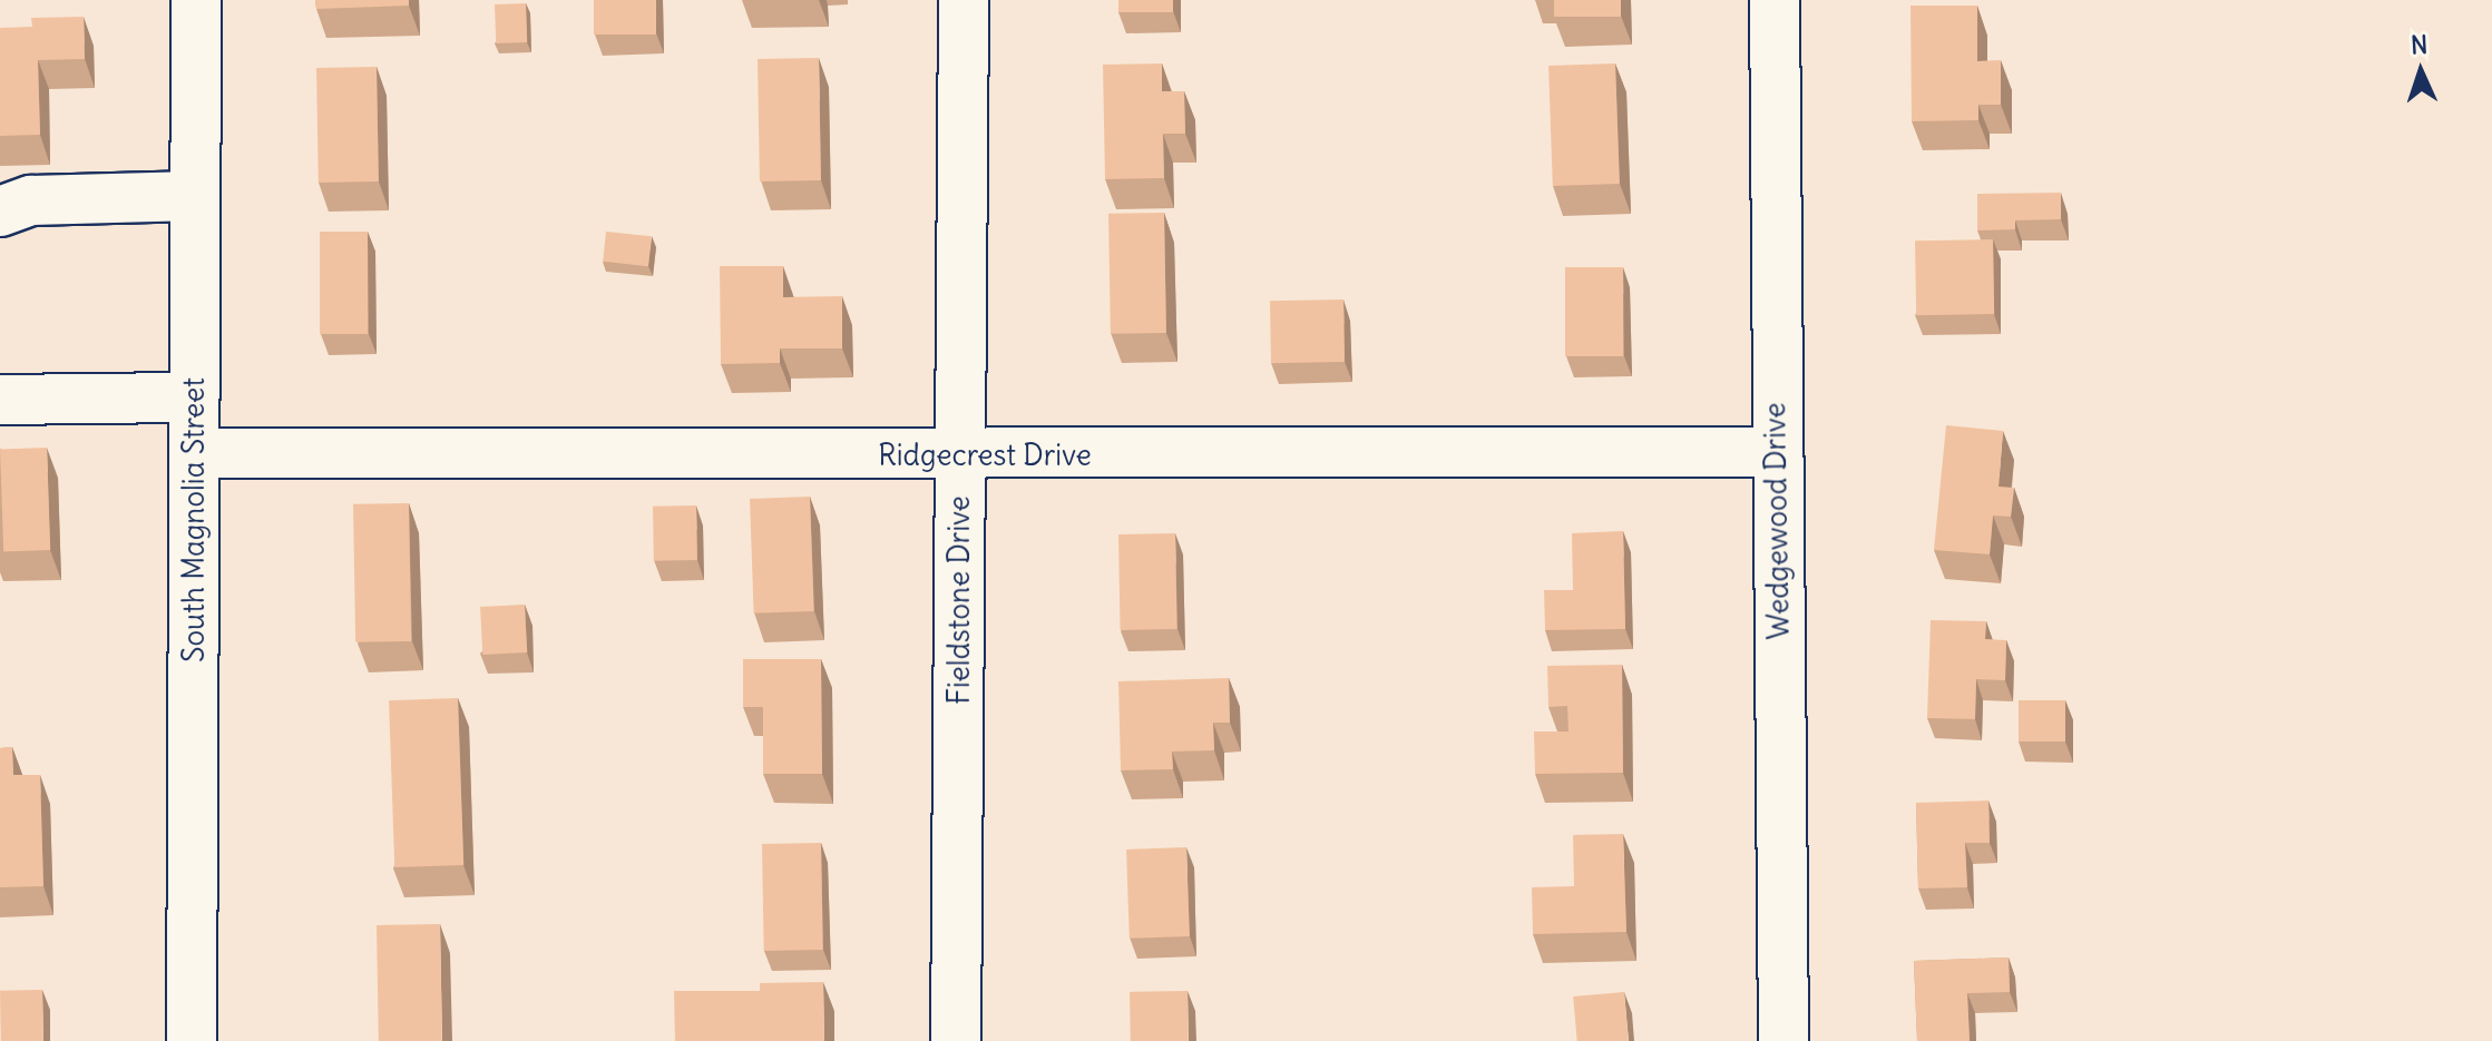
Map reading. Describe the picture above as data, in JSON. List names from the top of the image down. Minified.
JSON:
{"streets":{"street":["Ridgecrest Drive","South Magnolia Street","Wedgewood Drive","Fieldstone Drive"]},"crossings":[["Ridgecrest Drive","South Magnolia Street"],["Ridgecrest Drive","Wedgewood Drive"],["Ridgecrest Drive","Fieldstone Drive"]],"north":"top"}
